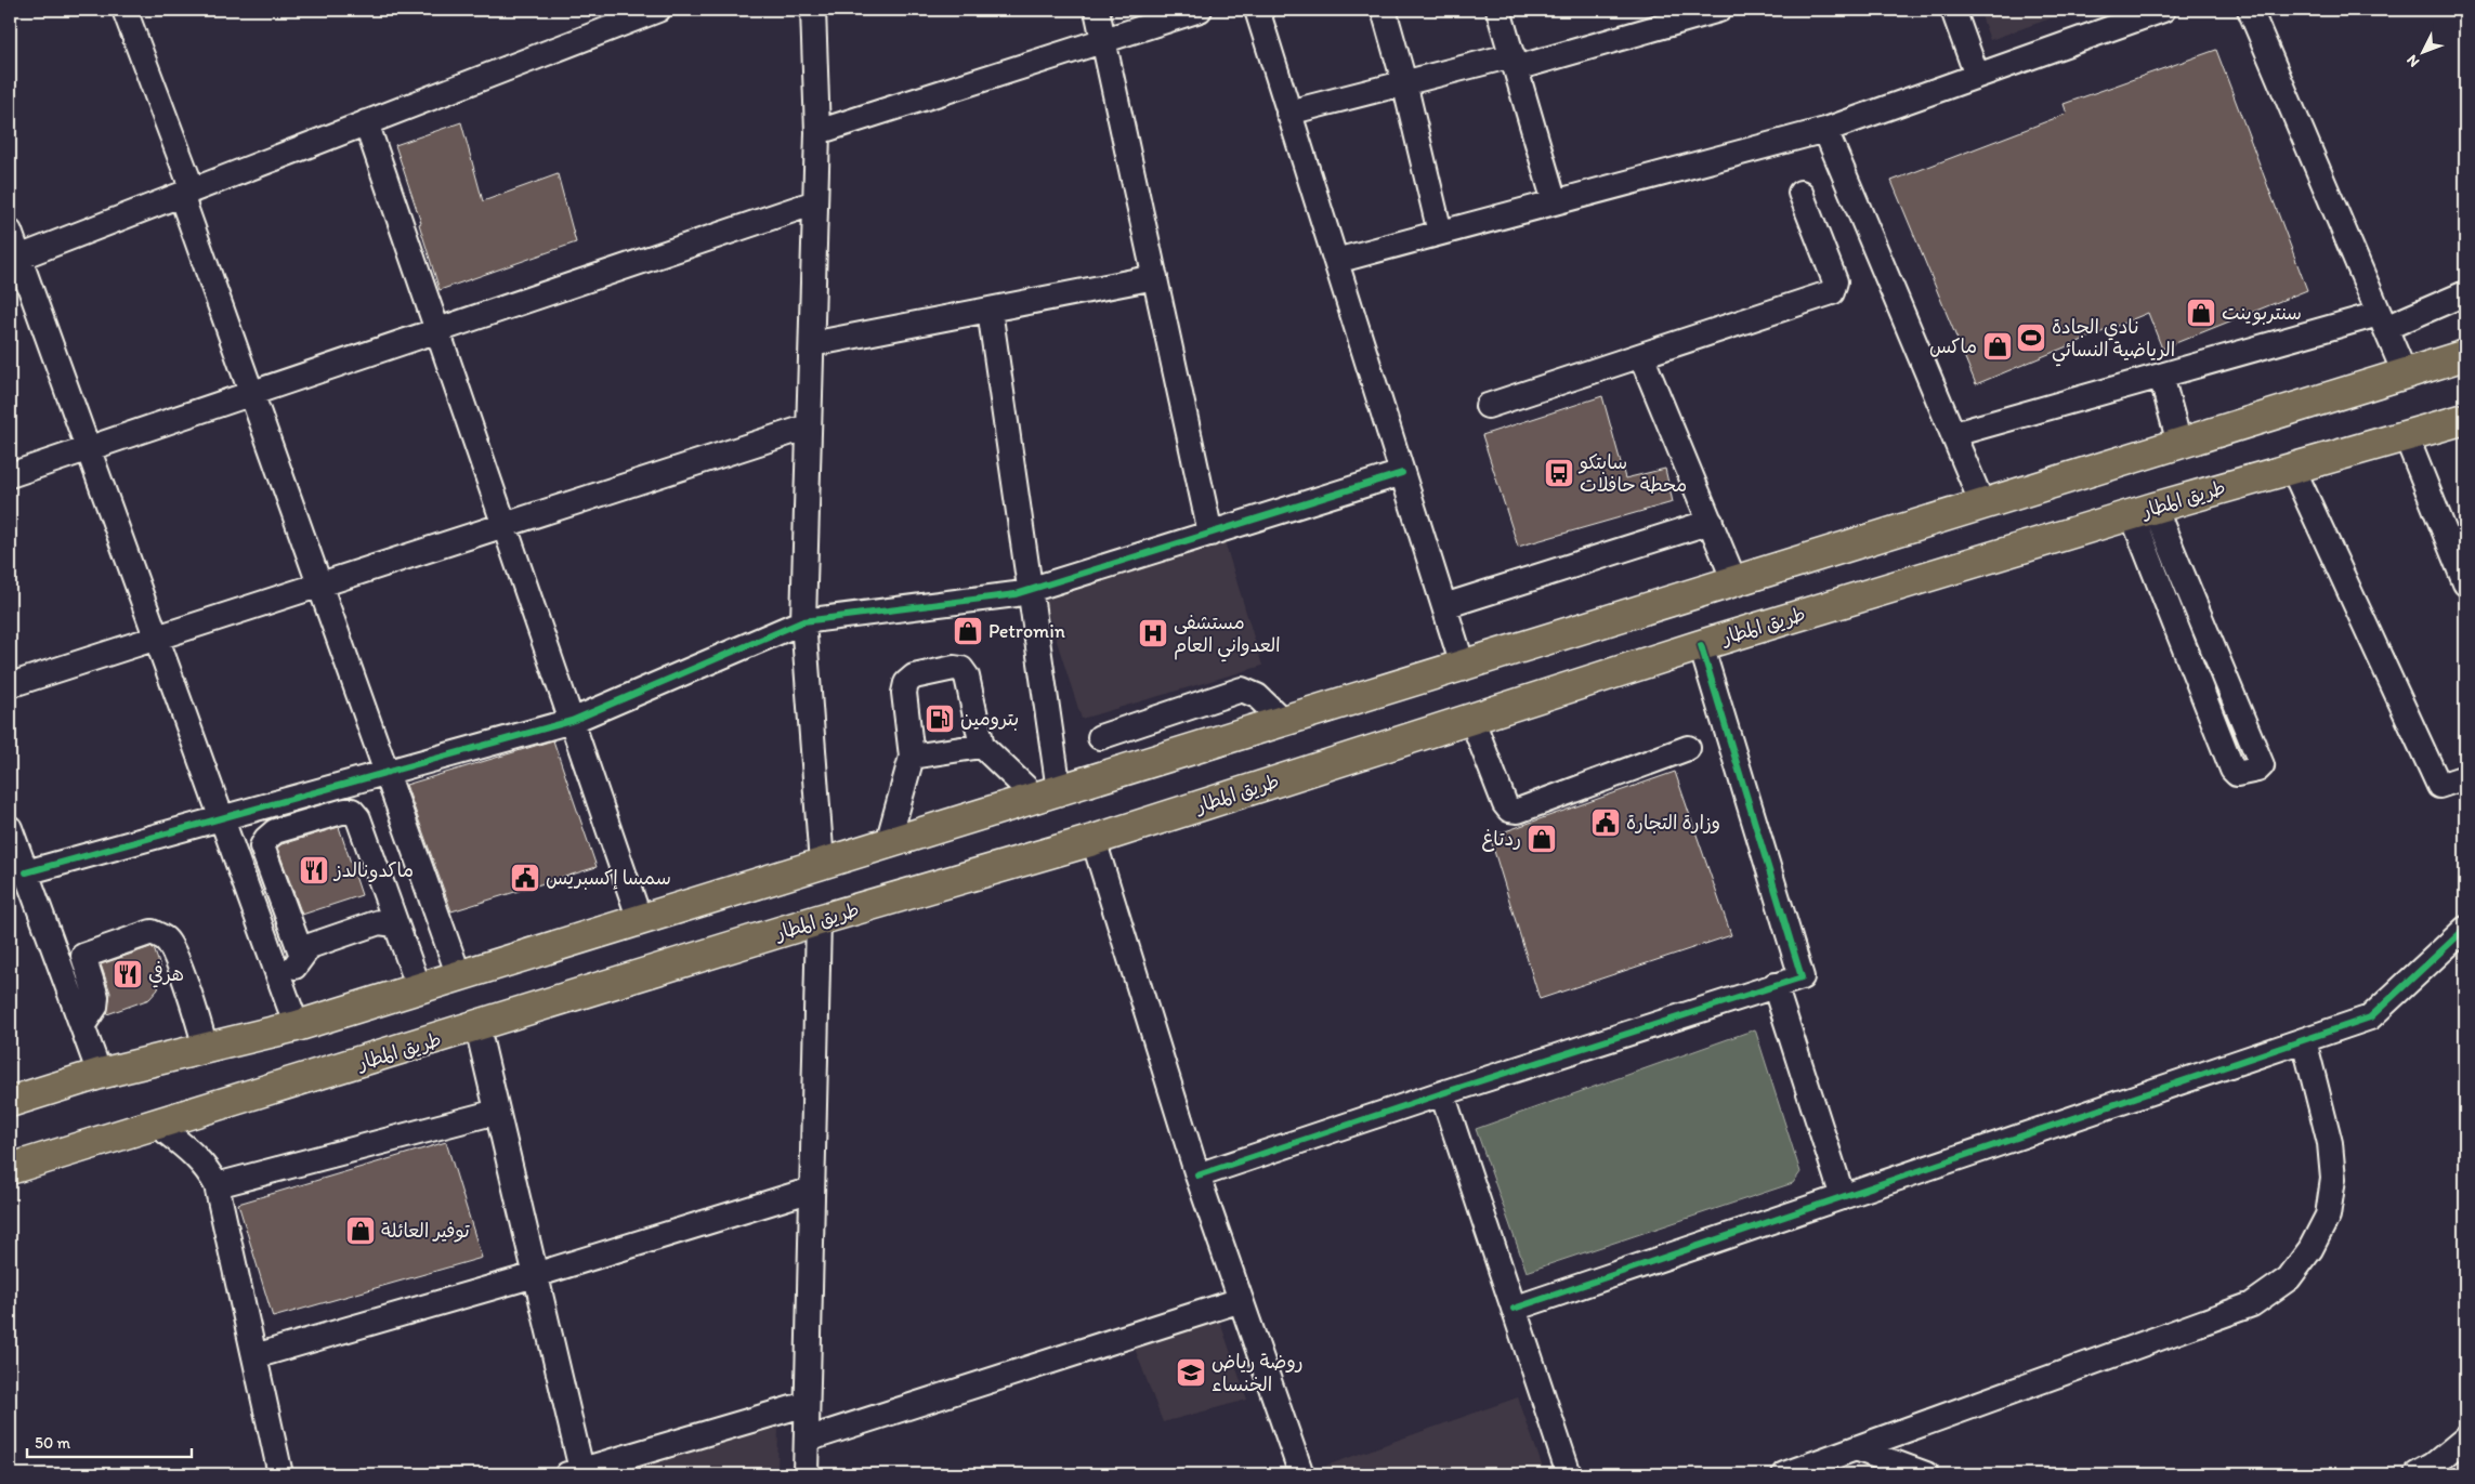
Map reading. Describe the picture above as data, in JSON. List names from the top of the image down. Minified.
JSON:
{"streets":{"main road":["طريق المطار"]},"places":{"shop":["سنتربوينت","ماكس","Petromin","ردتاغ","توفير العائلة"],"sports":["نادي الجادة الرياضية النسائي"],"bus stop":["سابتكو محطة حافلات"],"hospital":["مستشفى العدواني العام"],"fuel station":["بترومين"],"public building":["وزارة التجارة","سمسا إكسبريس"],"restaurant":["ماكدونالدز","هرفي"],"school or university":["روضة رياض الخنساء"]},"scale_bar":"50 m","north":"bottom left"}
